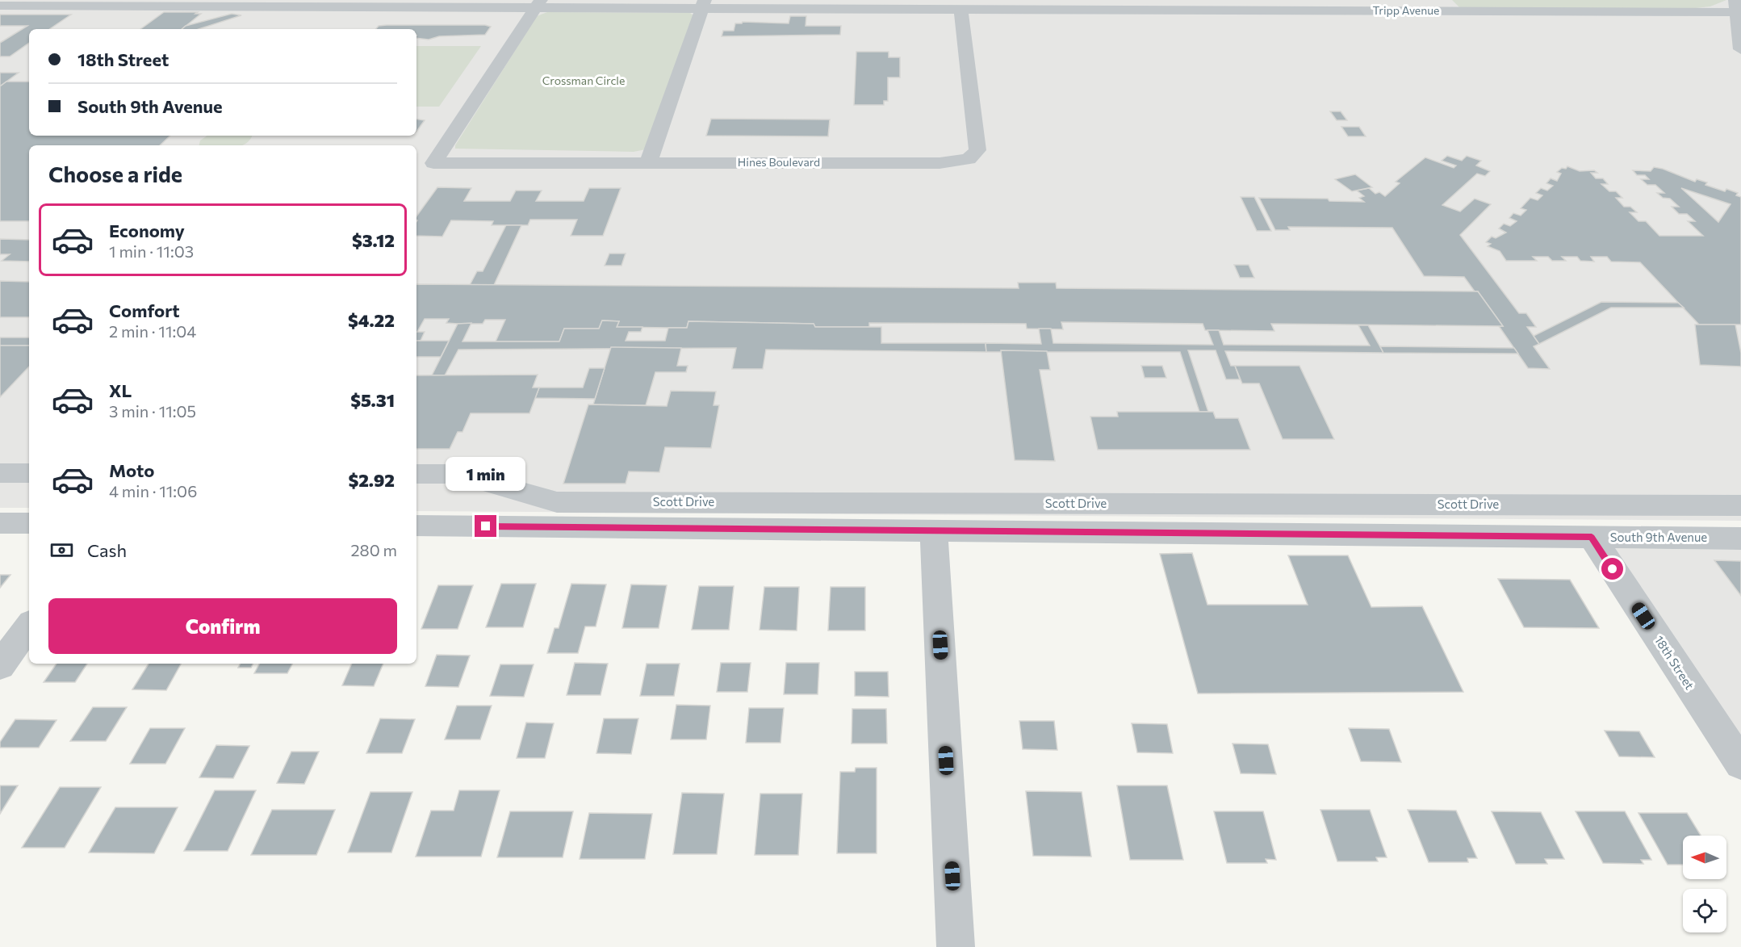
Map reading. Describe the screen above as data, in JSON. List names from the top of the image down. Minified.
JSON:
{"streets":{"street":["Tripp Avenue","Hines Boulevard","Scott Drive","South 9th Avenue","18th Street"]},"crossings":[["Tripp Avenue","Hines Boulevard"],["South 9th Avenue","18th Street"]],"parks":["Crossman Circle"],"north":"left","page":{"banner":["18th Street","South 9th Avenue"],"heading":"Choose a ride","list":[{"name":"Economy","note":"1 min · 11:03","value":"$3.12"},{"name":"Comfort","note":"2 min · 11:04","value":"$4.22"},{"name":"XL","note":"3 min · 11:05","value":"$5.31"},{"name":"Moto","note":"4 min · 11:06","value":"$2.92"}],"bubble":"1 min","pay":["Cash","280 m"],"buttons":"Confirm"}}
